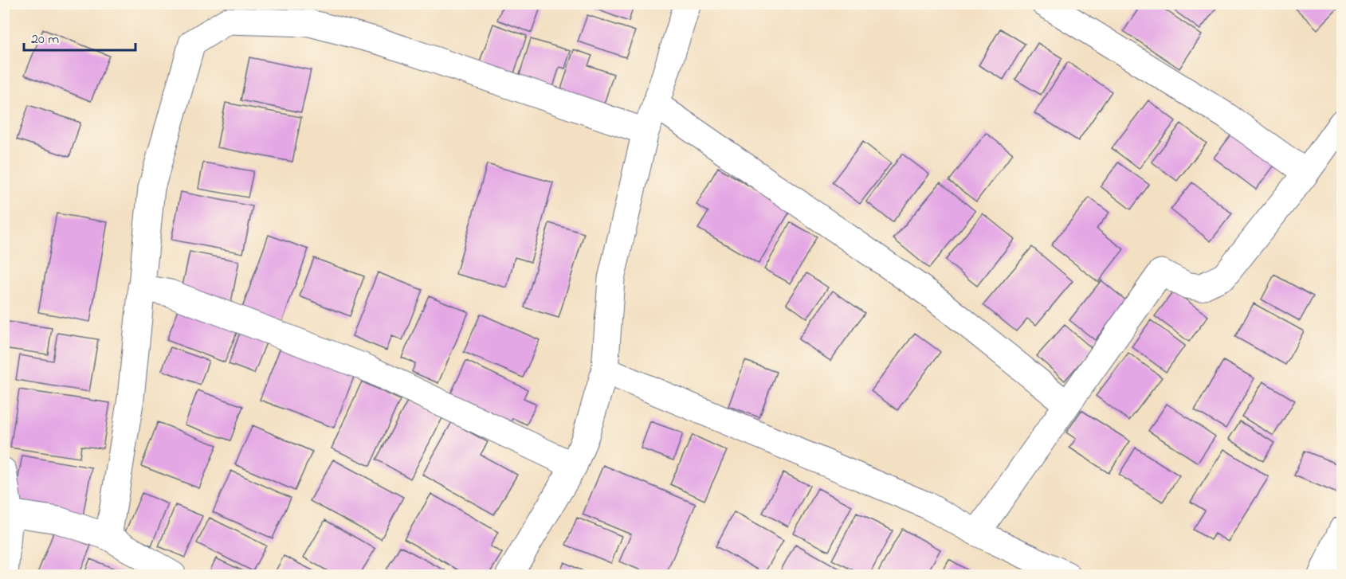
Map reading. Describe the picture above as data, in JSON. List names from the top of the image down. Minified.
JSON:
{"scale_bar":"20 m"}
